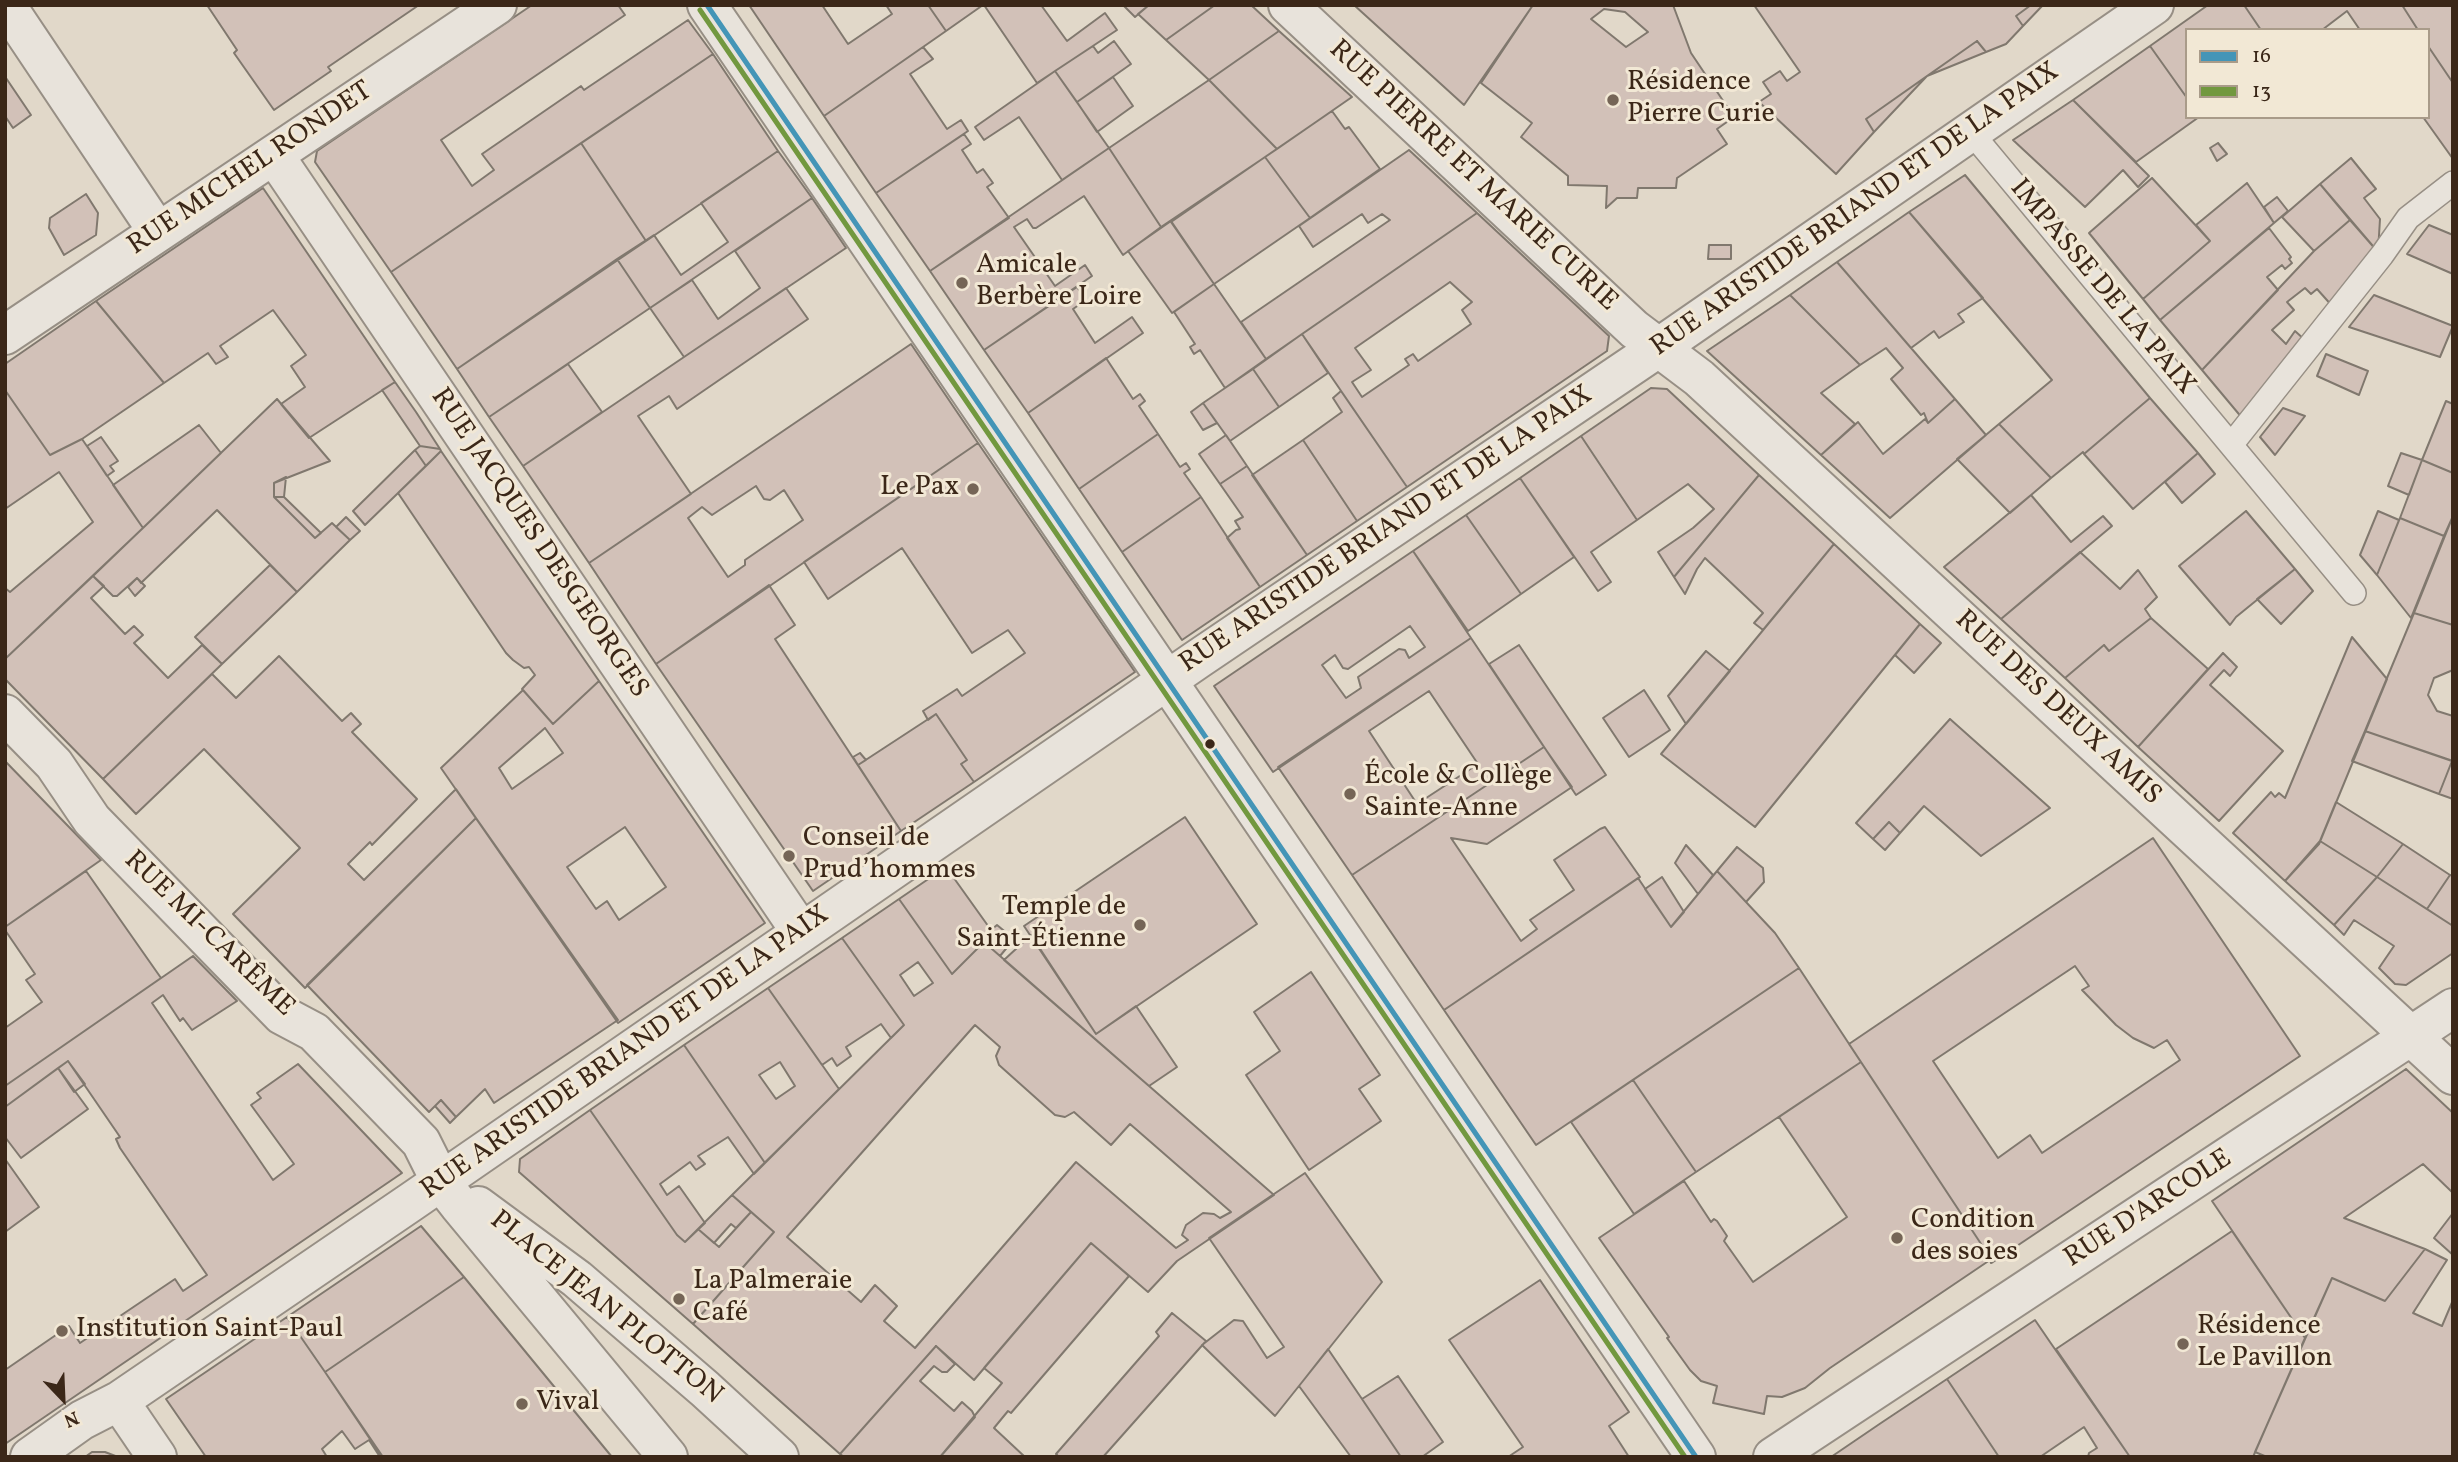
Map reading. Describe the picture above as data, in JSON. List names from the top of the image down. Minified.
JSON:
{"streets":{"street":["RUE MICHEL RONDET","RUE PIERRE ET MARIE CURIE","RUE ARISTIDE BRIAND ET DE LA PAIX","RUE JACQUES DESGEORGES","RUE DES DEUX AMIS","RUE MI-CARÊME","RUE D'ARCOLE","PLACE JEAN PLOTTON"],"lane":["IMPASSE DE LA PAIX"]},"crossings":[["RUE MICHEL RONDET","RUE JACQUES DESGEORGES"],["RUE PIERRE ET MARIE CURIE","RUE ARISTIDE BRIAND ET DE LA PAIX"],["RUE PIERRE ET MARIE CURIE","RUE DES DEUX AMIS"],["RUE ARISTIDE BRIAND ET DE LA PAIX","IMPASSE DE LA PAIX"],["RUE ARISTIDE BRIAND ET DE LA PAIX","RUE JACQUES DESGEORGES"],["RUE ARISTIDE BRIAND ET DE LA PAIX","RUE DES DEUX AMIS"],["RUE ARISTIDE BRIAND ET DE LA PAIX","RUE MI-CARÊME"],["RUE ARISTIDE BRIAND ET DE LA PAIX","PLACE JEAN PLOTTON"],["RUE DES DEUX AMIS","RUE D'ARCOLE"],["RUE MI-CARÊME","PLACE JEAN PLOTTON"]],"places":["Résidence Pierre Curie","Amicale Berbère Loire","Le Pax","École & Collège Sainte-Anne","Conseil de Prud’hommes","Temple de Saint-Étienne","Condition des soies","La Palmeraie Café","Institution Saint-Paul","Résidence Le Pavillon","Vival"],"lines":["transit line 16","transit line 13"],"legend":["16","13"],"north":"bottom right"}
